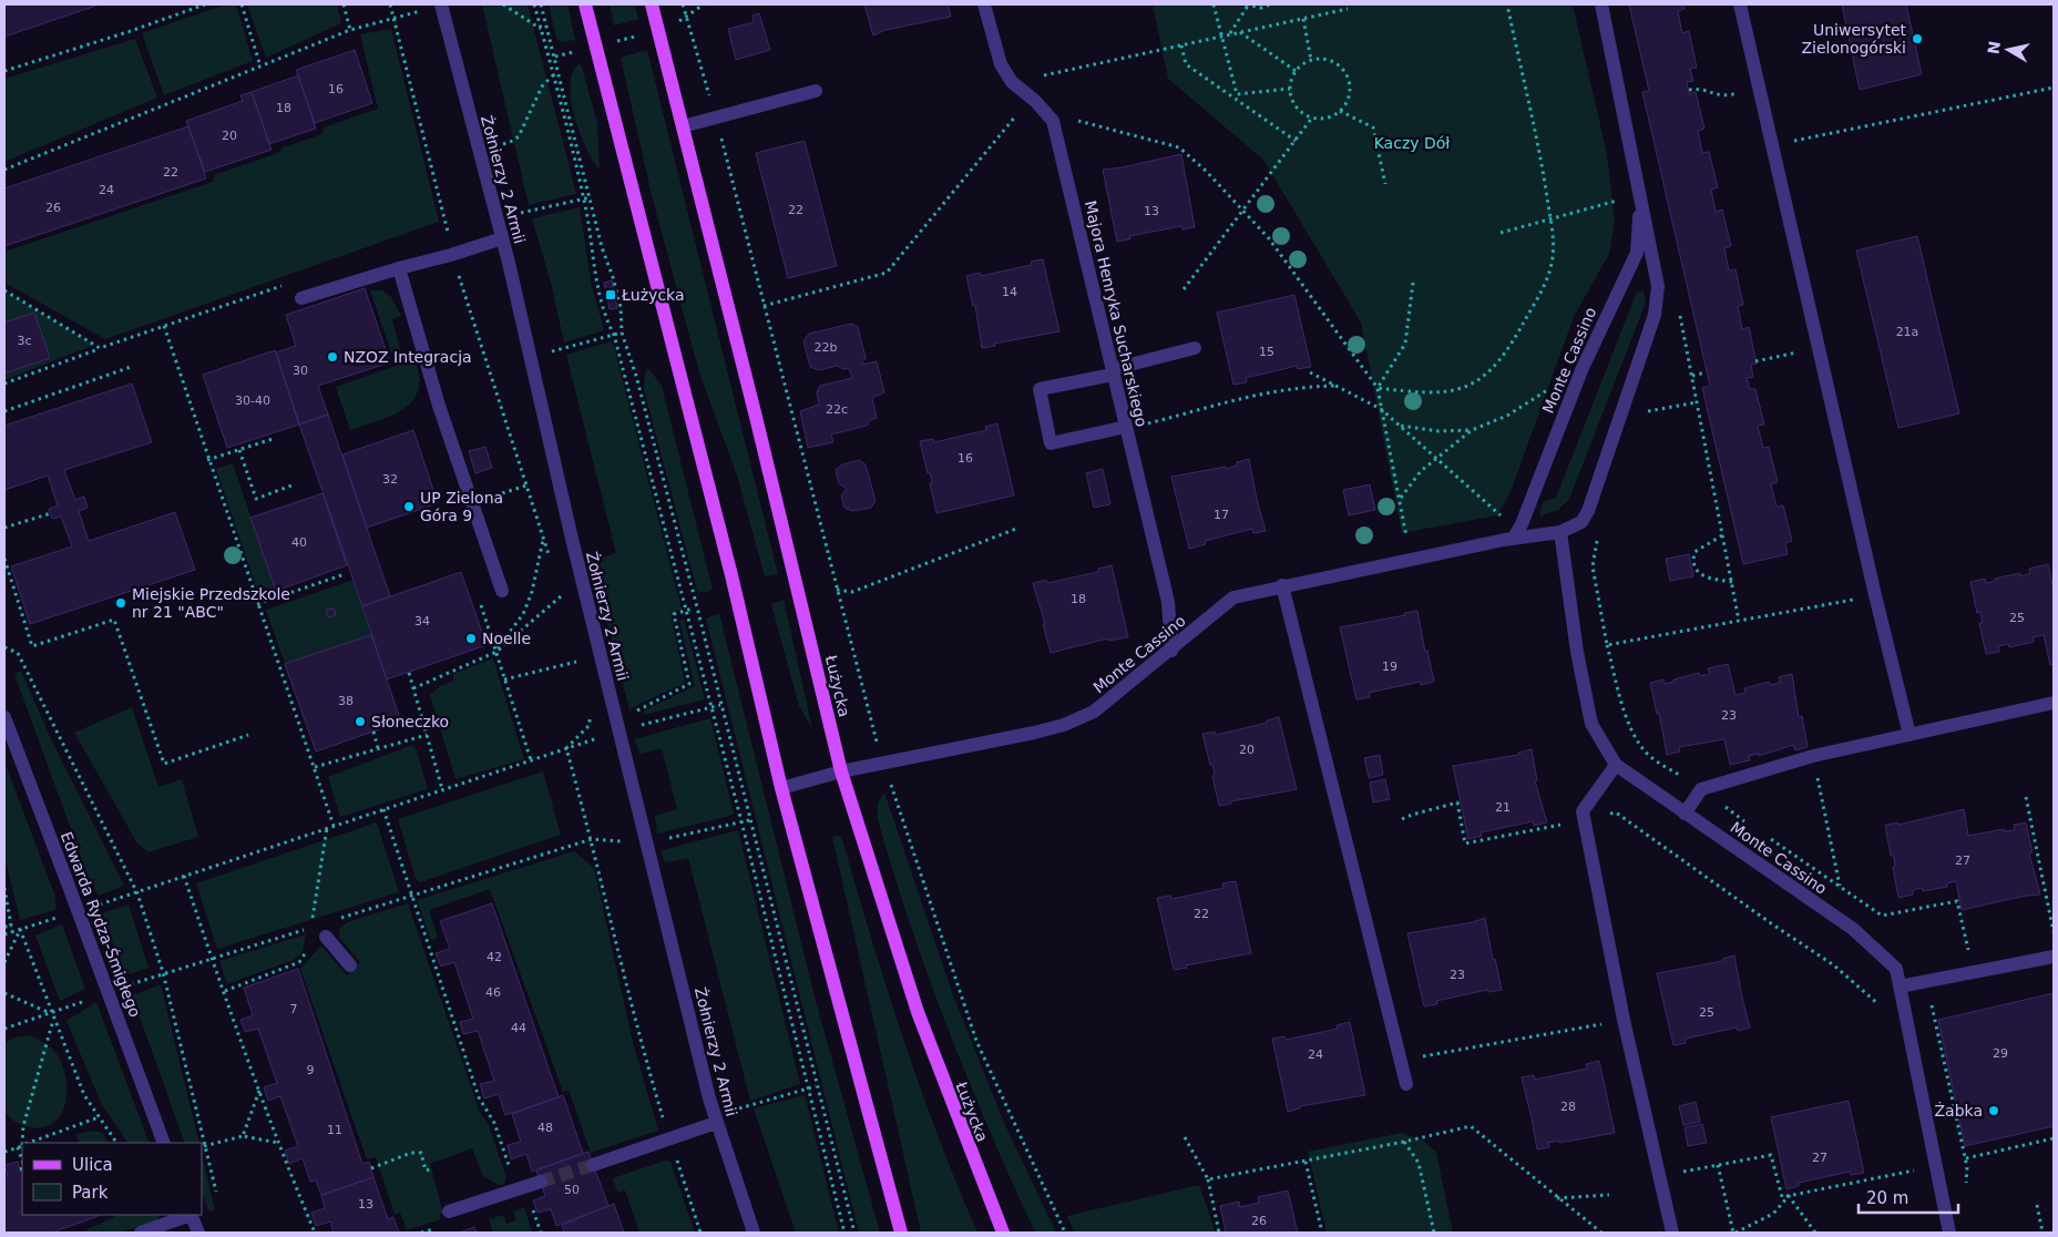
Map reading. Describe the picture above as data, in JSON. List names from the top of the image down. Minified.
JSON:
{"streets":{"main road":["Łużycka"],"street":["Żołnierzy 2 Armii","Majora Henryka Sucharskiego","Monte Cassino","Edwarda Rydza-Śmigłego"]},"crossings":[["Majora Henryka Sucharskiego","Monte Cassino"],["Monte Cassino","Łużycka"]],"parks":["Kaczy Dół"],"places":{"other":["Uniwersytet Zielonogórski","NZOZ Integracja","UP Zielona Góra 9","Miejskie Przedszkole nr 21 \"ABC\"","Noelle","Słoneczko","Żabka"],"transit":["Łużycka"]},"house_numbers":["16","18","20","22","24","26","22","13","14","21a","3c","22b","15","30","30-40","22c","16","32","17","40","18","25","34","19","38","23","20","21","27","22","42","23","46","7","25","44","29","24","9","28","48","11","27","50","13","26"],"legend":["Ulica","Park"],"scale_bar":"20 m","north":"left"}
